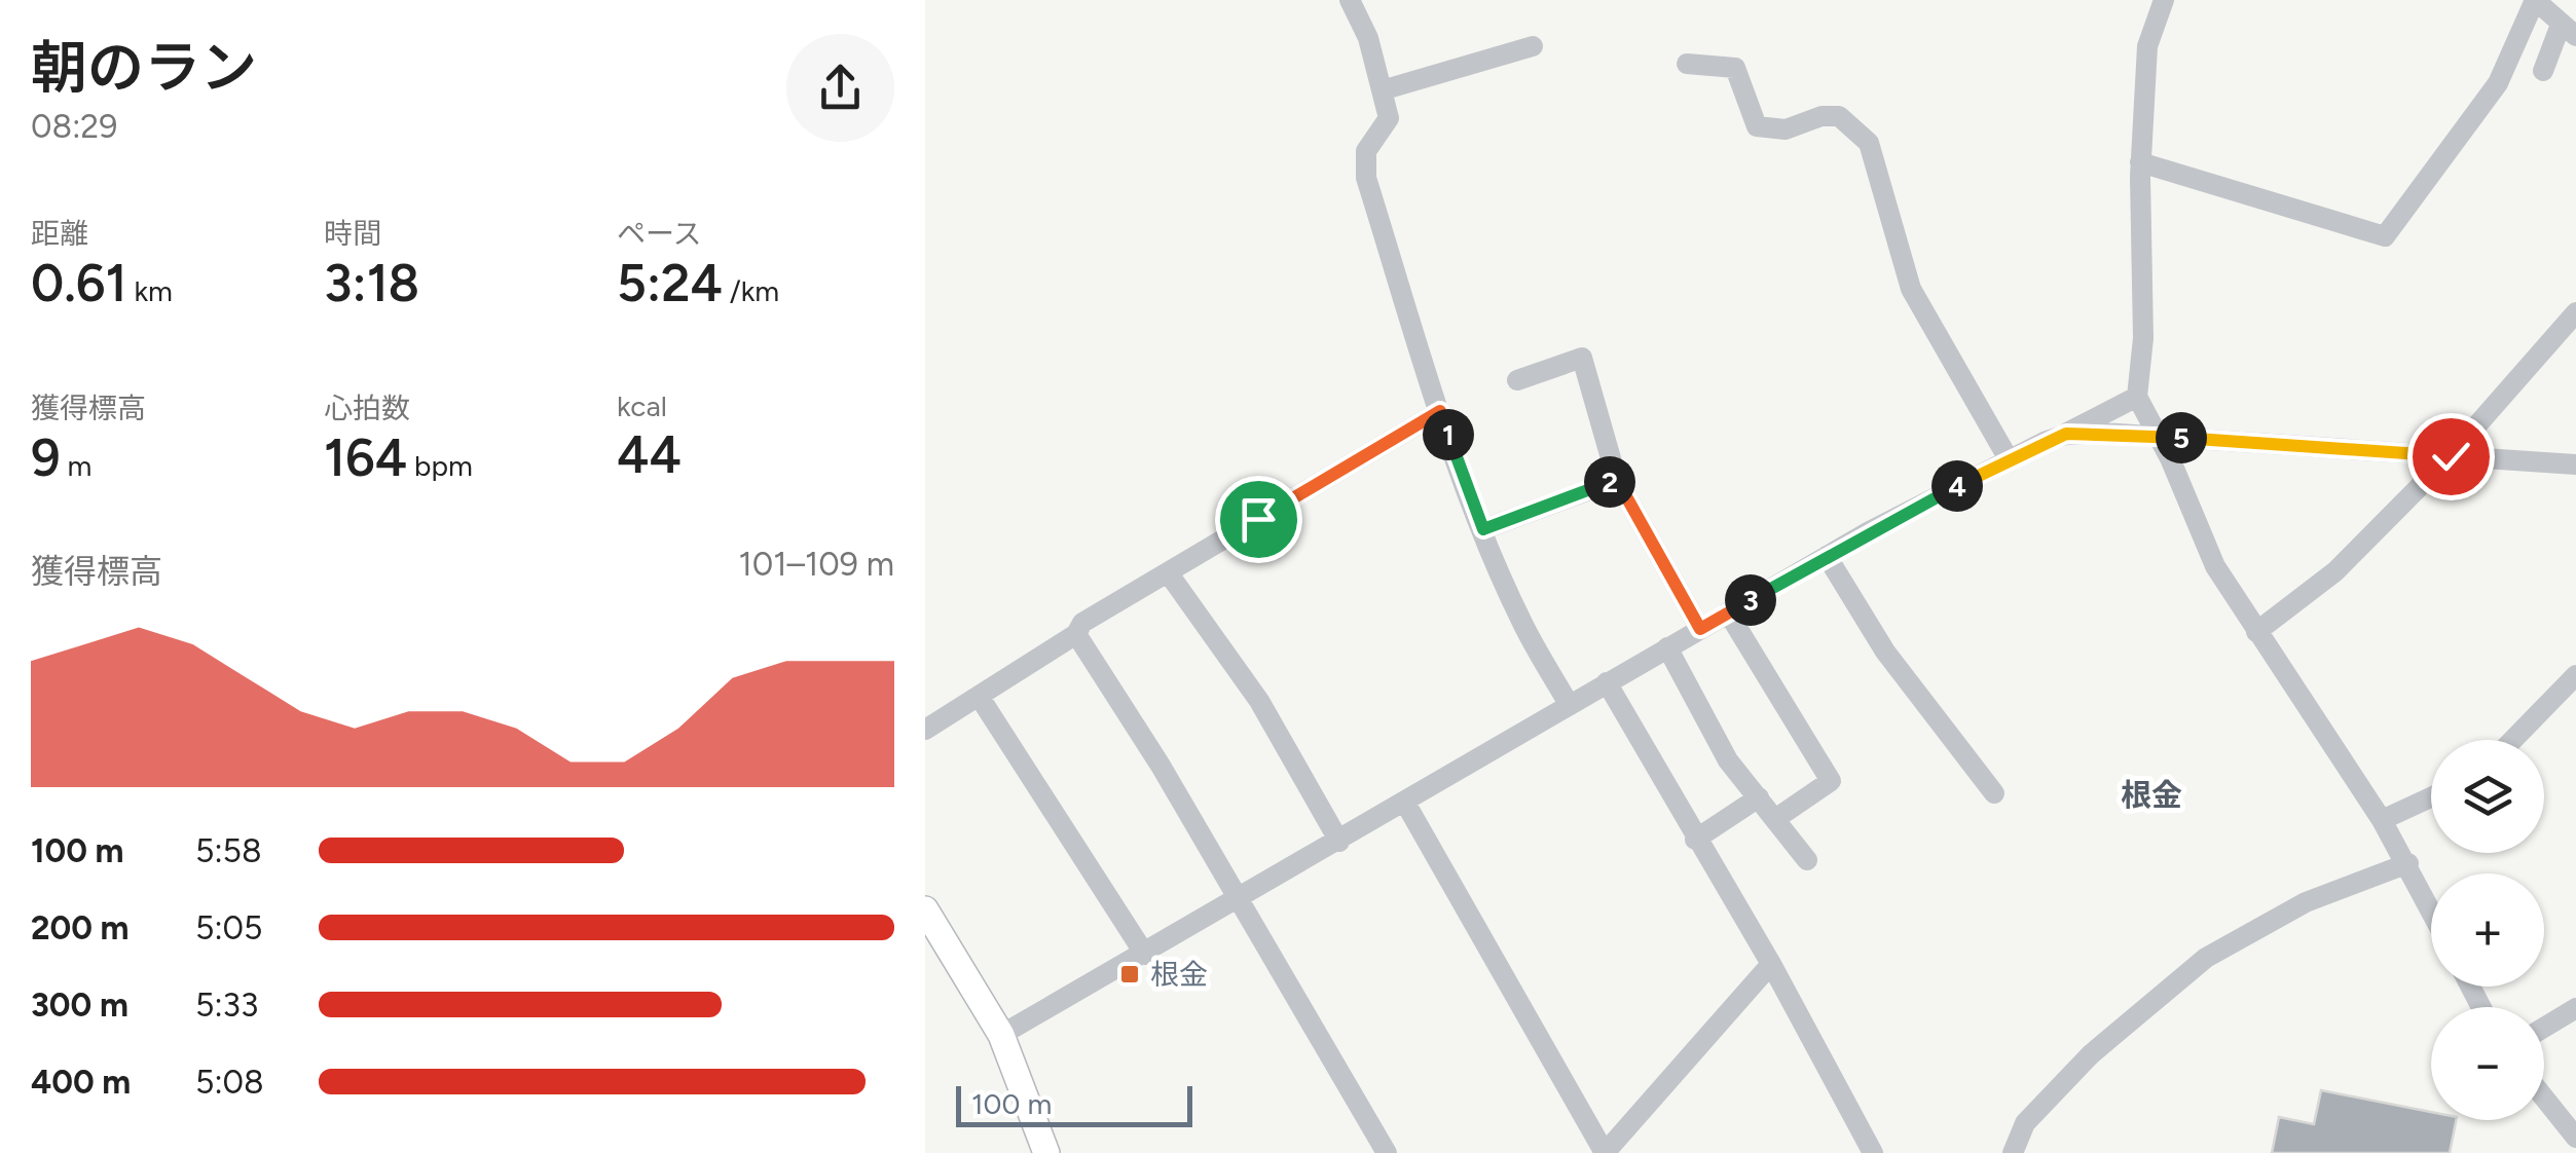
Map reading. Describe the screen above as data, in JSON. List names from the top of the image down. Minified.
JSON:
{"districts":["根金"],"places":{"transit":["根金"]},"scale_bar":"100 m","page":{"heading":["朝のラン","08:29"],"stats":[["距離","0.61 km"],["時間","3:18"],["ペース","5:24 /km"],["獲得標高","9 m"],["心拍数","164 bpm"],["kcal","44"]],"pins":["1","5","2","4","3"],"chart":["獲得標高","101–109 m"],"map_buttons":["+","−"],"list":[{"name":"100 m","note":"5:58"},{"name":"200 m","note":"5:05"},{"name":"300 m","note":"5:33"},{"name":"400 m","note":"5:08"}],"scale":"100 m"}}
